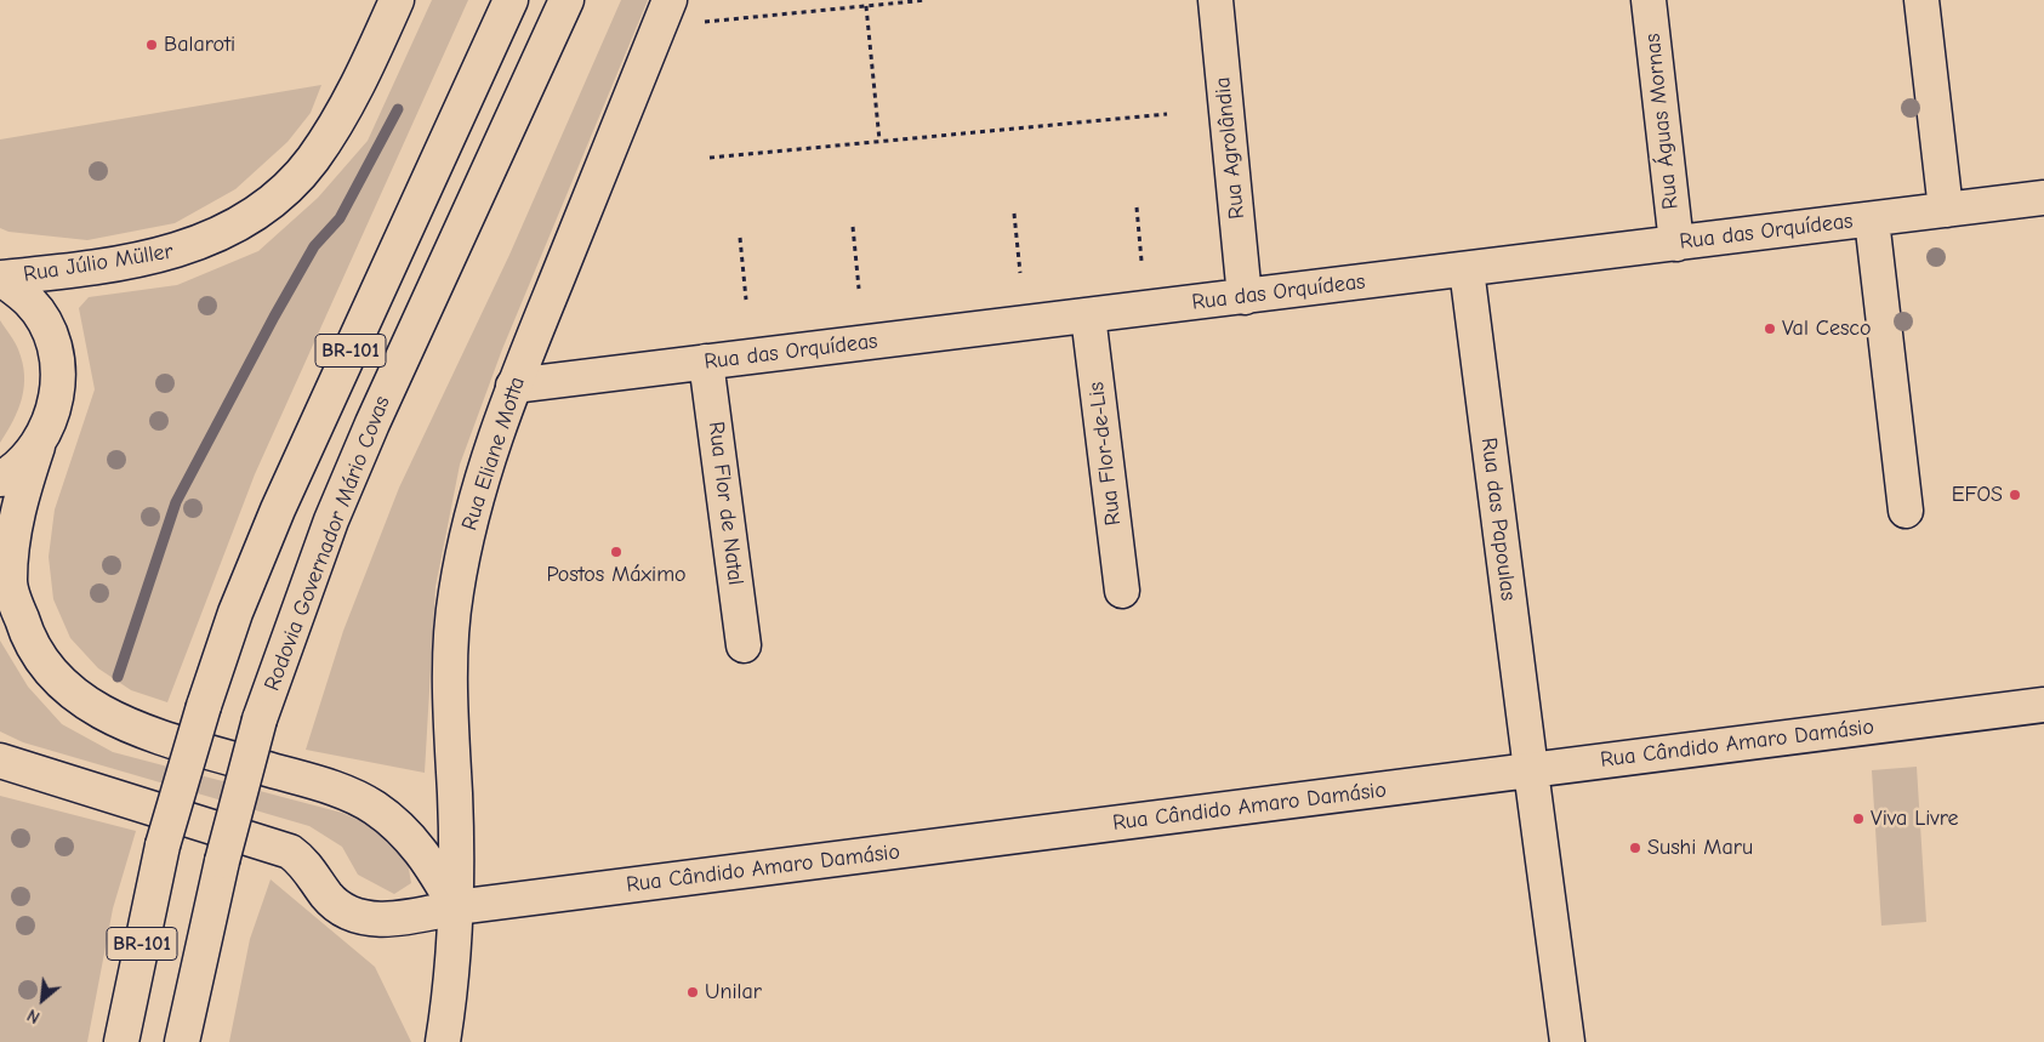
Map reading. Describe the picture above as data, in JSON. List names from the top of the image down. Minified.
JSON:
{"streets":{"main road":["Rua Águas Mornas","Rua Agrolândia","Rua das Orquídeas","Rua Júlio Müller","BR-101","Rua Eliane Motta","Rua Flor-de-Lis","Rua Flor de Natal","Rua das Papoulas","Rodovia Governador Mário Covas","Rua Cândido Amaro Damásio"]},"crossings":[["Rua Águas Mornas","Rua das Orquídeas"],["Rua Agrolândia","Rua das Orquídeas"],["Rua das Orquídeas","Rua Eliane Motta"],["Rua das Orquídeas","Rua Flor-de-Lis"],["Rua das Orquídeas","Rua Flor de Natal"],["Rua das Orquídeas","Rua das Papoulas"],["Rua Eliane Motta","Rua Cândido Amaro Damásio"],["Rua das Papoulas","Rua Cândido Amaro Damásio"]],"places":["Balaroti","Val Cesco","EFOS","Postos Máximo","Viva Livre","Sushi Maru","Unilar"],"north":"bottom left"}
